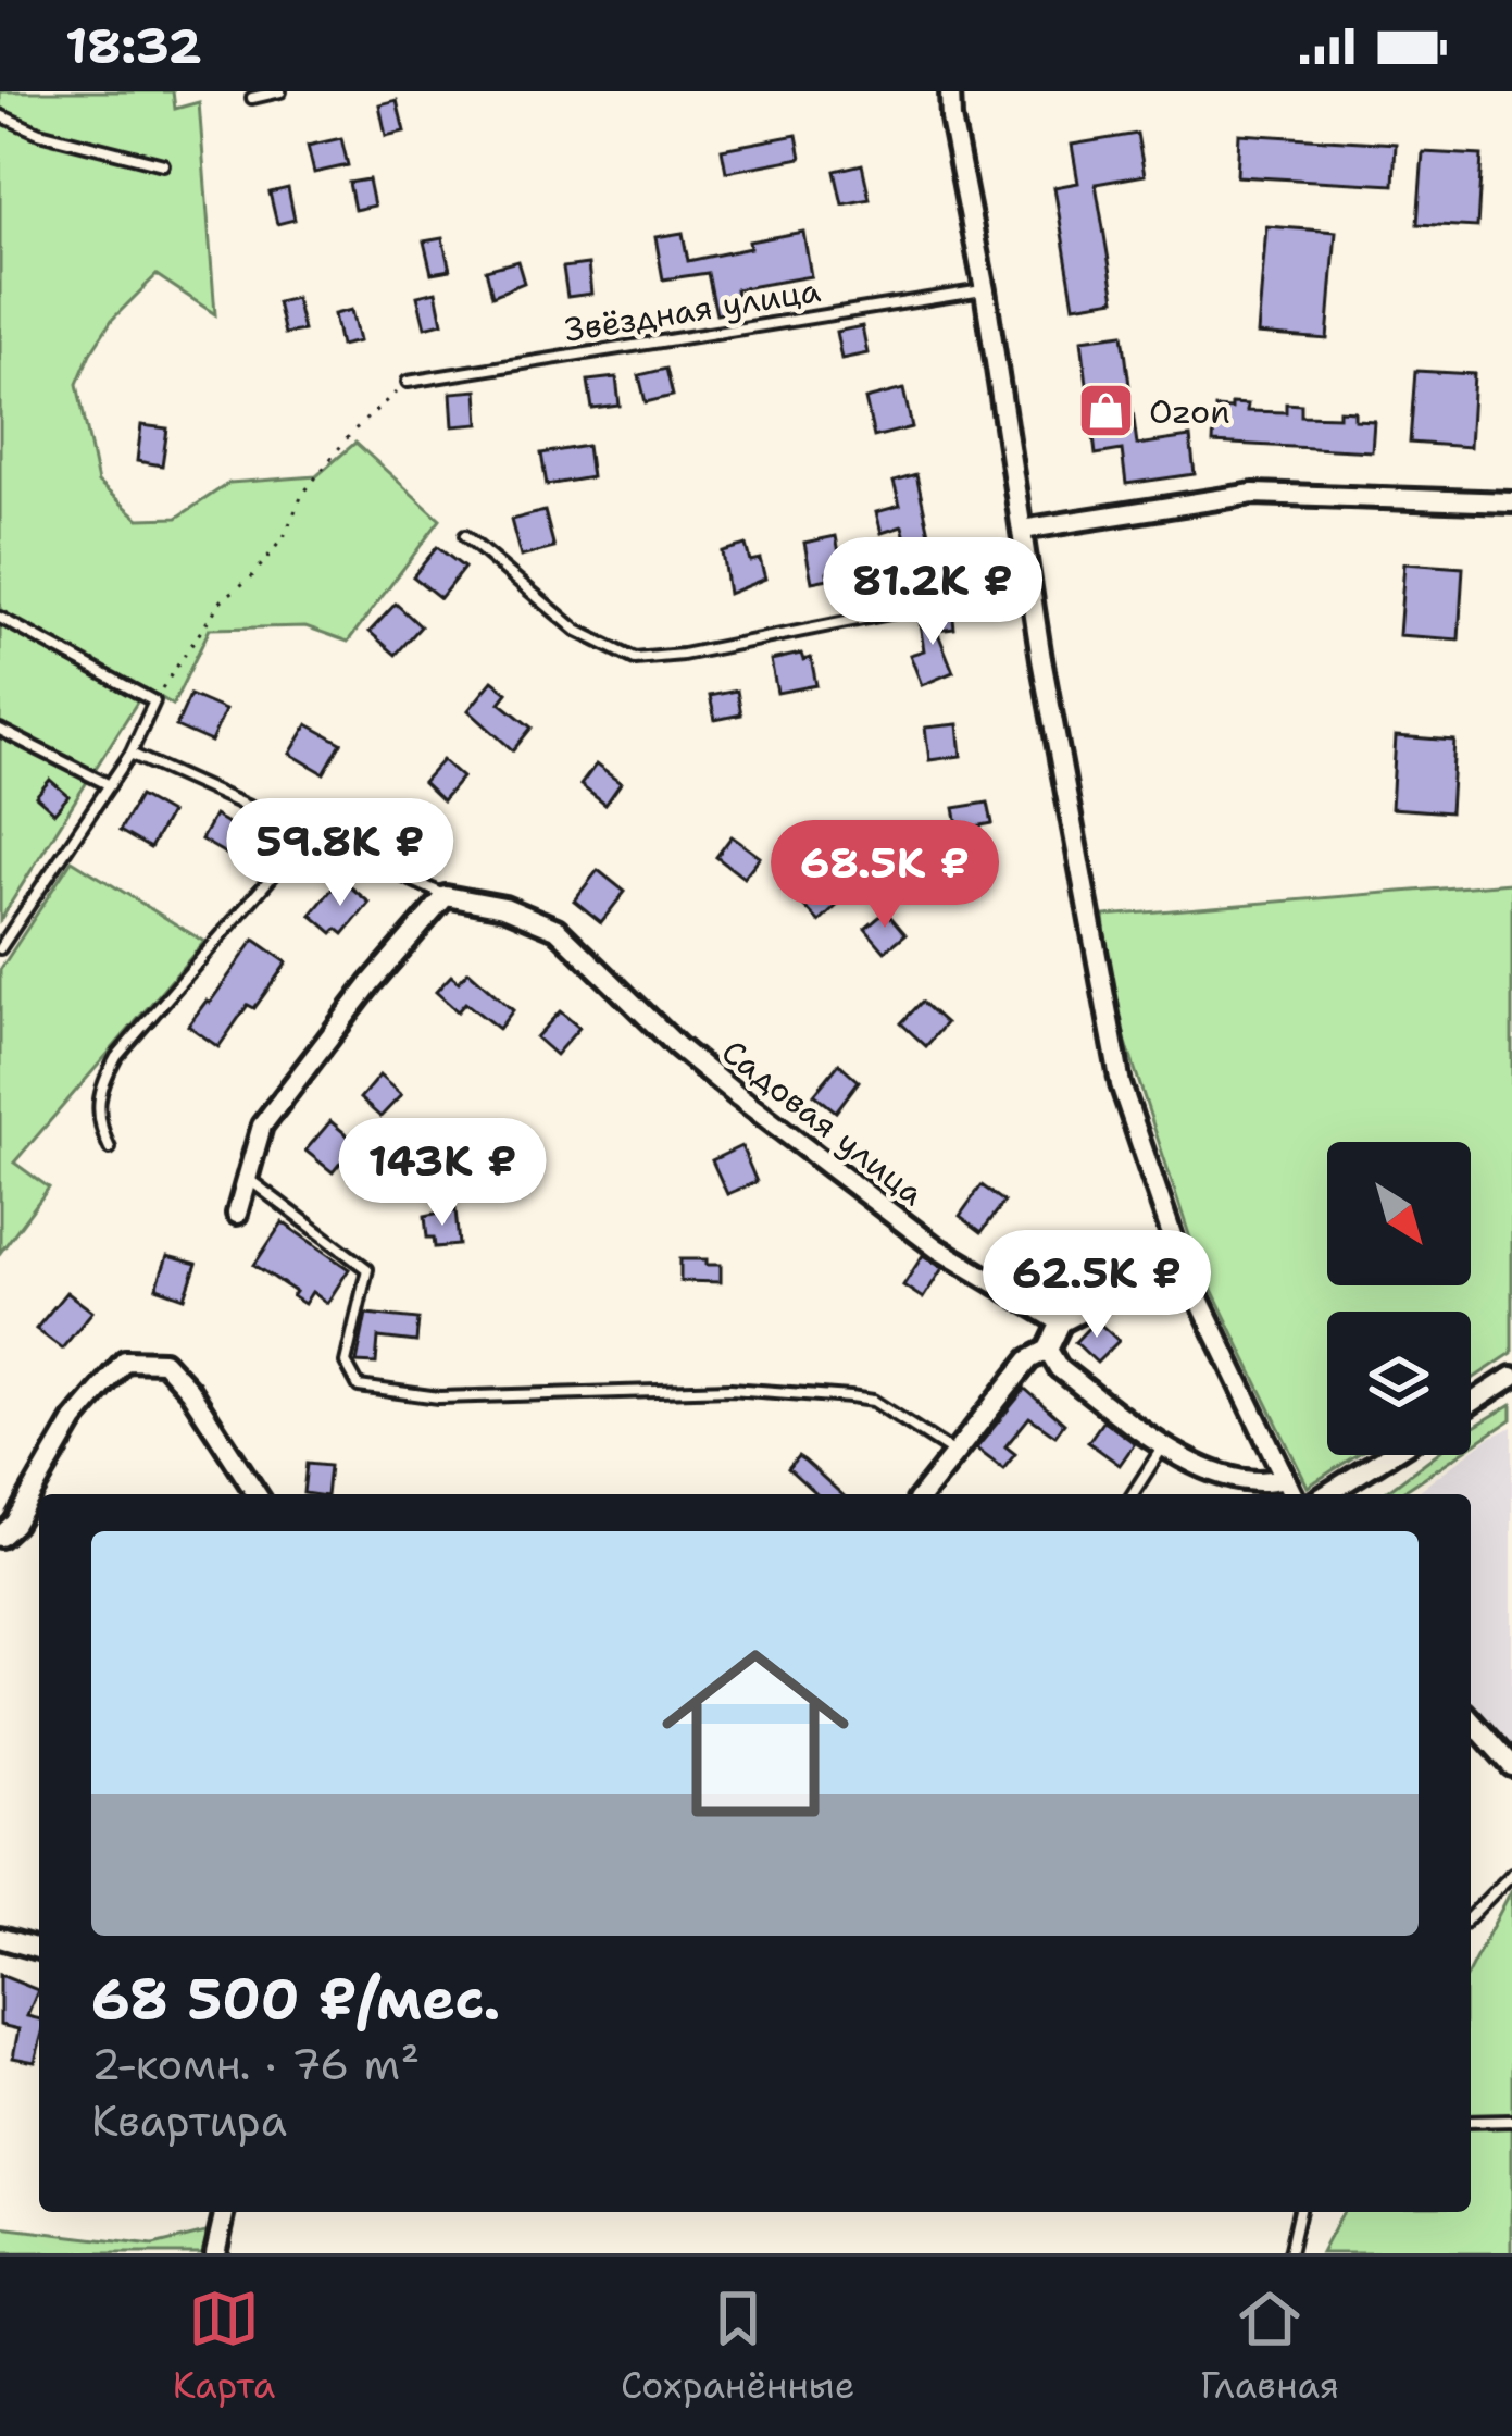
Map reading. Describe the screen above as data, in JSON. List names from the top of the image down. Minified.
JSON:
{"streets":{"street":["Садовая улица"],"lane":["Звёздная улица"]},"places":{"shop":["Ozon"]},"north":"bottom right","page":{"status":"18:32","price":["81.2K ₽","59.8K ₽","68.5K ₽","143K ₽","62.5K ₽"],"list":[{"name":"68 500 ₽/мес.","note":"2-комн. · 76 m² · Квартира"}],"tabs":["Карта","Сохранённые","Главная"]}}
